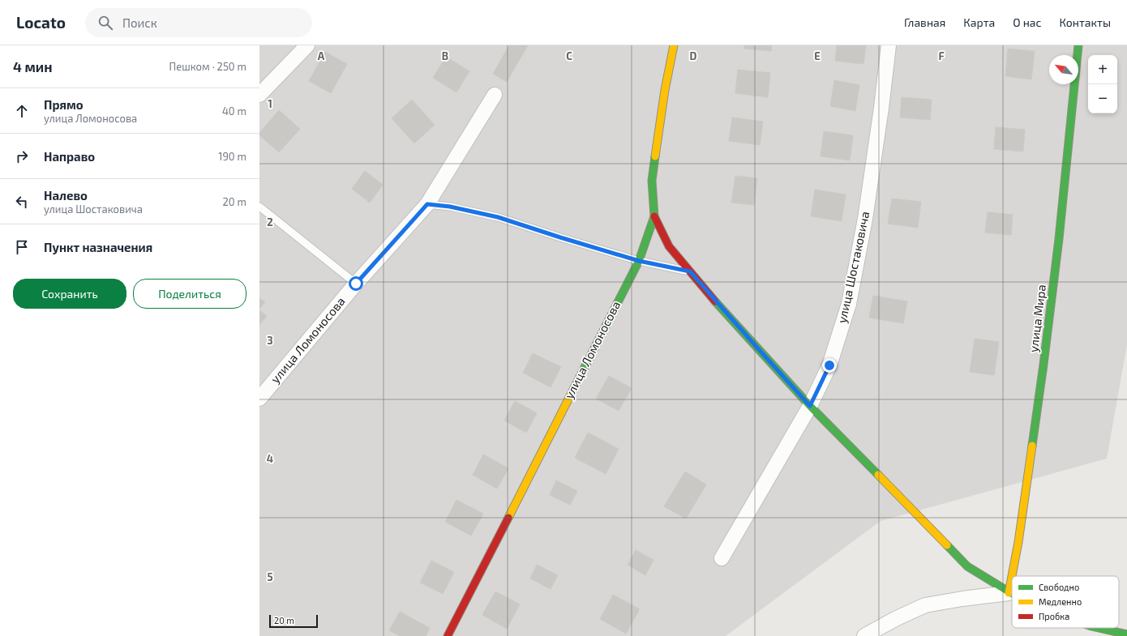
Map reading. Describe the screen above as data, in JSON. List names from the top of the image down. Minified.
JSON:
{"streets":{"street":["улица Шостаковича","улица Мира","улица Ломоносова"]},"legend":["Свободно","Медленно","Пробка"],"scale_bar":"20 m","north":"top left","page":{"header":"Locato","search":"Поиск","nav":["Главная","Карта","О нас","Контакты"],"heading":["4 мин","Пешком · 250 m"],"map_buttons":["+","−"],"list":[["Прямо","улица Ломоносова","40 m"],["Направо","190 m"],["Налево","улица Шостаковича","20 m"],"Пункт назначения"],"buttons":["Сохранить","Поделиться"],"scale":"20 m"},"grid":{"columns":["A","B","C","D","E","F"],"rows":["1","2","3","4","5"]}}
